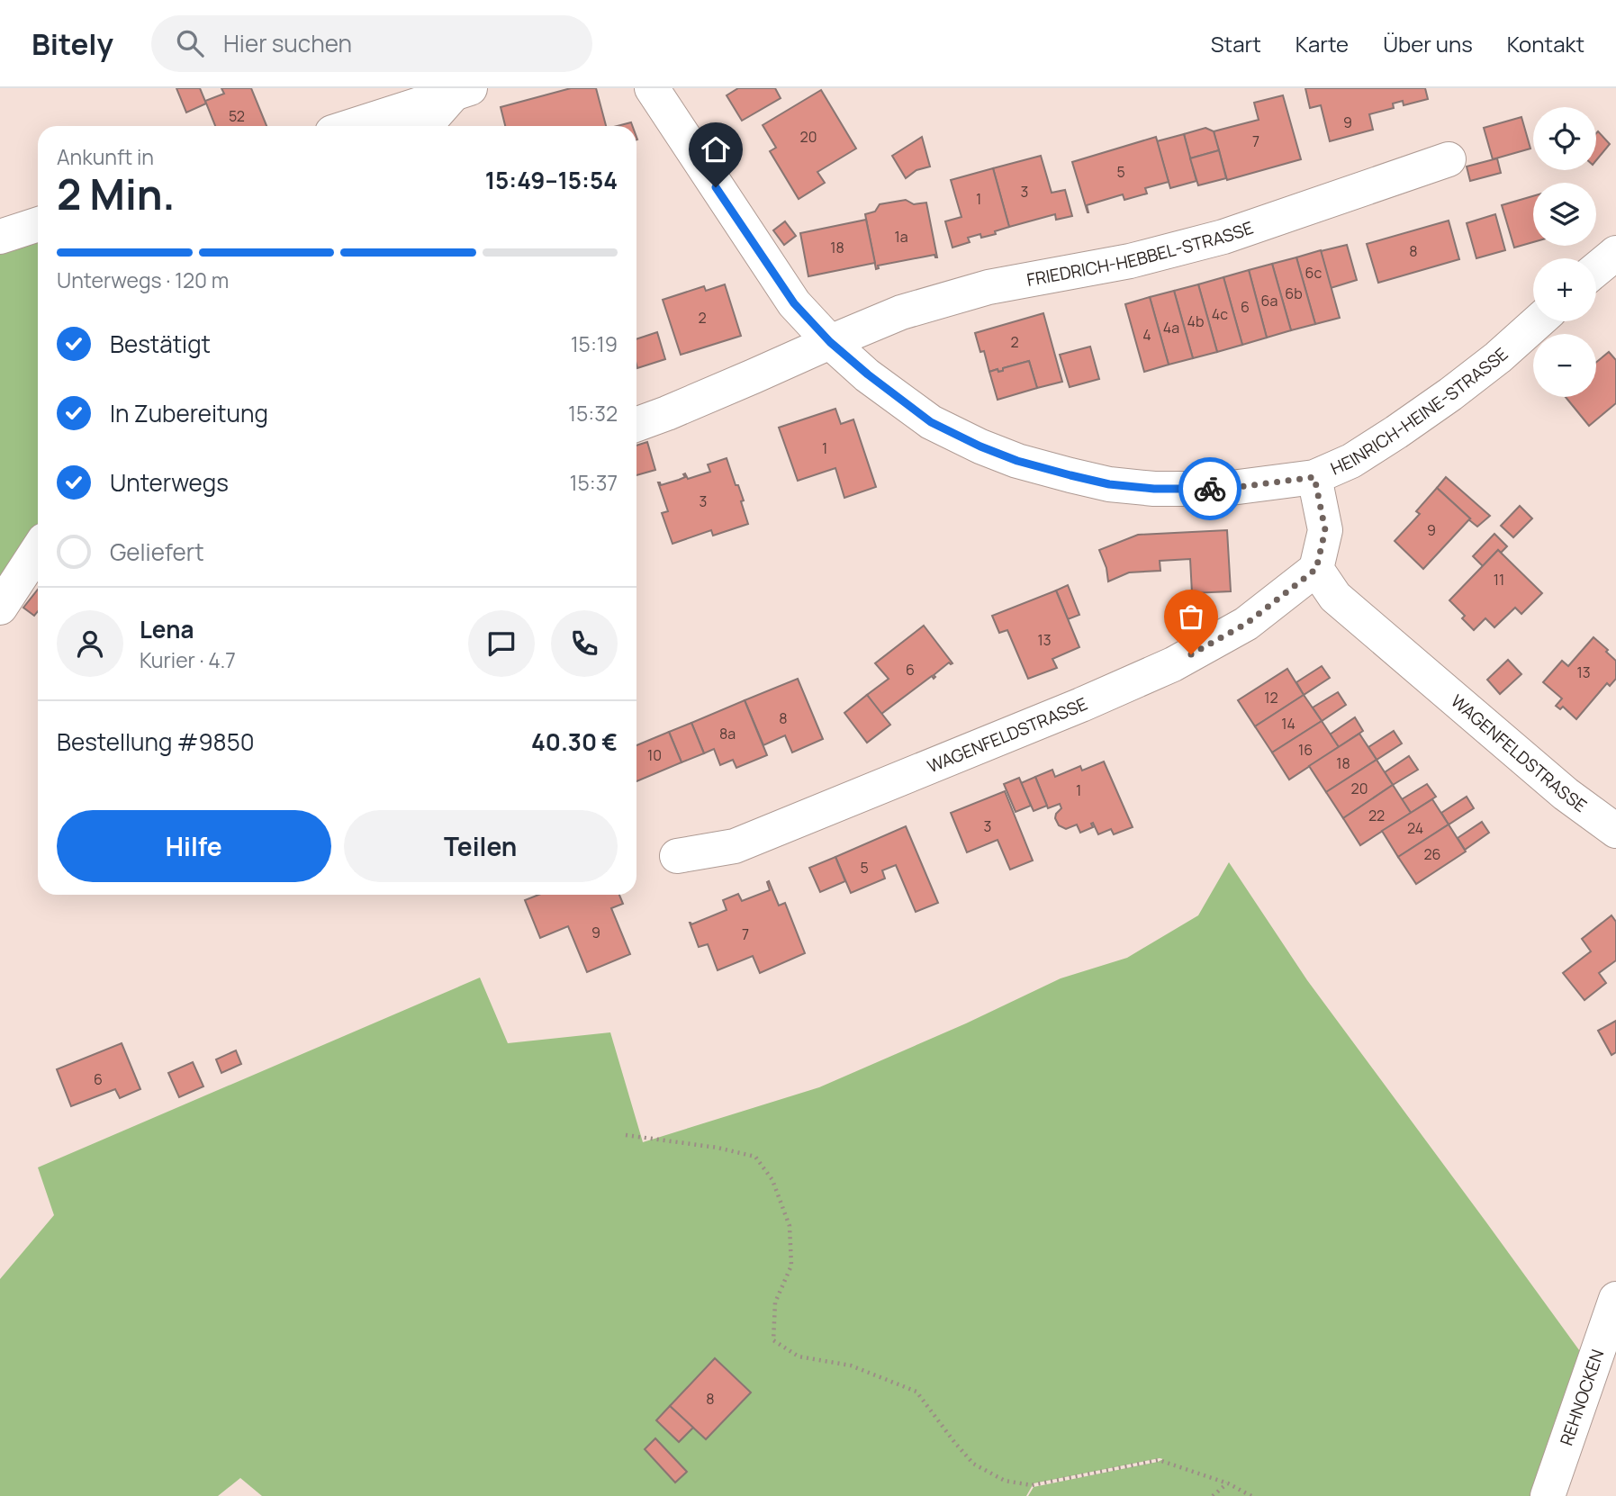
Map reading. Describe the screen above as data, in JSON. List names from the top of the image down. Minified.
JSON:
{"streets":{"street":["FRIEDRICH-HEBBEL-STRASSE","HEINRICH-HEINE-STRASSE","WAGENFELDSTRASSE","REHNOCKEN"]},"crossings":[["FRIEDRICH-HEBBEL-STRASSE","HEINRICH-HEINE-STRASSE"]],"house_numbers":["52","9","20","7","5","3","1","1a","18","8","6c","6b","6a","6","4c","2","4b","4a","4","2","1","3","9","11","13","6","13","12","8","14","8a","16","10","18","20","1","22","3","24","26","5","9","7","6","8"],"page":{"header":"Bitely","search":"Hier suchen","nav":["Start","Karte","Über uns","Kontakt"],"map_buttons":["+","−"],"heading":["2 Min.","Ankunft in","15:49–15:54"],"panel":["Lena","Kurier · 4.7","Bestellung #9850","40.30 €"],"bar":"Unterwegs · 120 m","list":[["Bestätigt","15:19"],["In Zubereitung","15:32"],["Unterwegs","15:37"],"Geliefert"],"buttons":["Hilfe","Teilen"]}}
